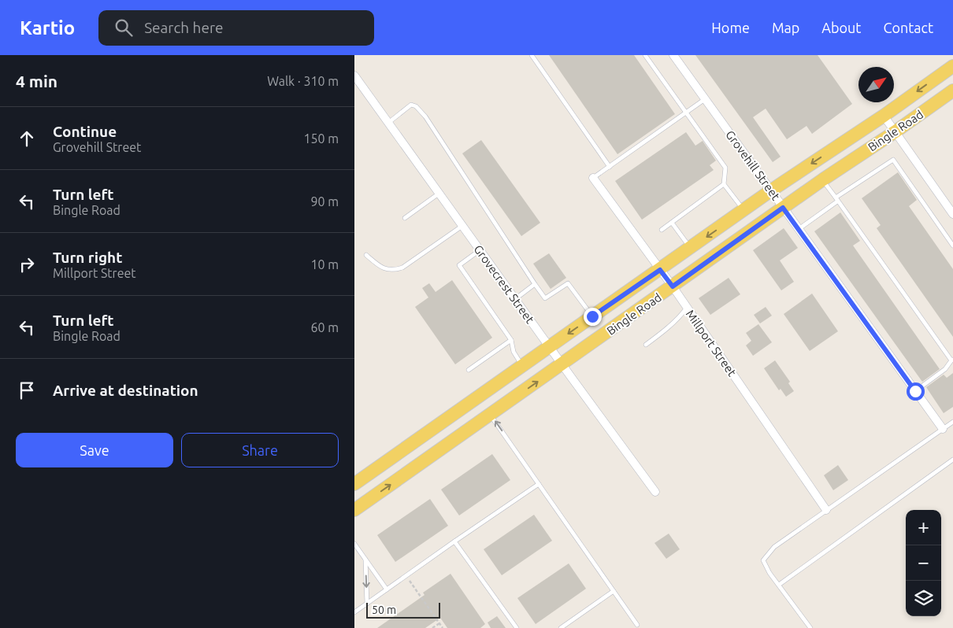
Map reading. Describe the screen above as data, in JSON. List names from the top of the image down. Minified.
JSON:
{"streets":{"main road":["Bingle Road"],"street":["Grovehill Street","Grovecrest Street","Millport Street"]},"crossings":[["Bingle Road","Grovehill Street"],["Bingle Road","Grovecrest Street"],["Bingle Road","Millport Street"]],"scale_bar":"50 m","north":"top right","page":{"header":"Kartio","search":"Search here","nav":["Home","Map","About","Contact"],"heading":["4 min","Walk · 310 m"],"list":[["Continue","Grovehill Street","150 m"],["Turn left","Bingle Road","90 m"],["Turn right","Millport Street","10 m"],["Turn left","Bingle Road","60 m"],"Arrive at destination"],"buttons":["Save","Share"],"map_buttons":["+","−"],"scale":"50 m"}}
